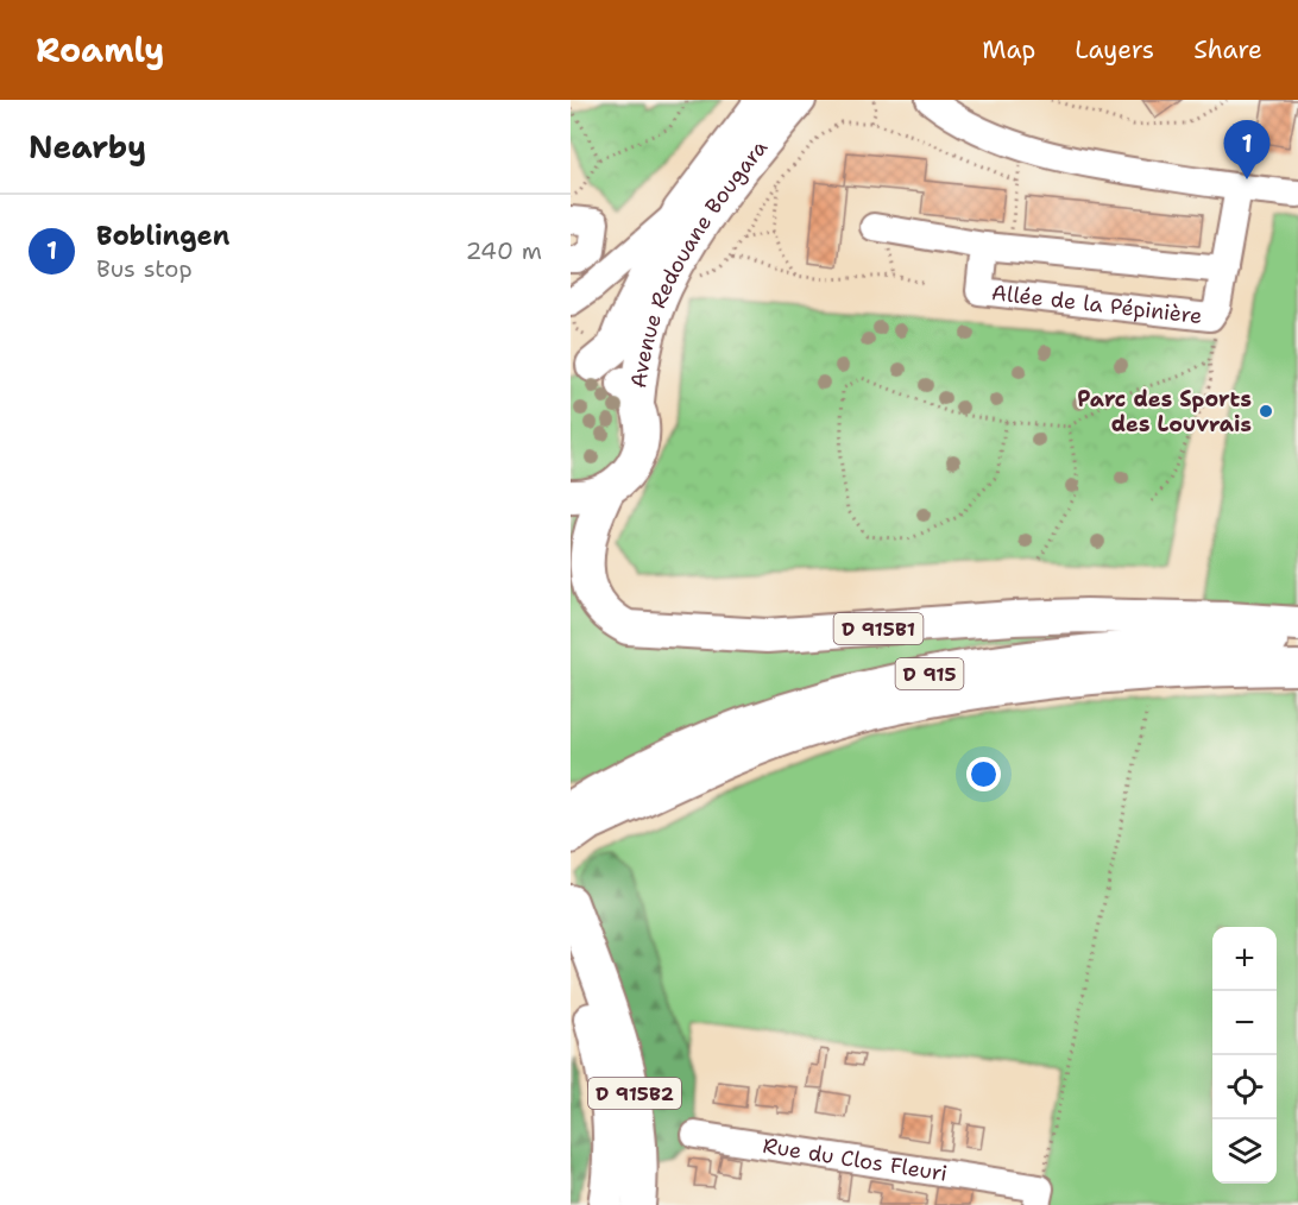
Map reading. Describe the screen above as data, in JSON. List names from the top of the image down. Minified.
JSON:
{"streets":{"main road":["Avenue Redouane Bougara","D 915B1","D 915","D 915B2"],"street":["Allée de la Pépinière","Rue du Clos Fleuri"]},"crossings":[["Avenue Redouane Bougara","D 915B1"]],"places":["Parc des Sports des Louvrais"],"page":{"header":"Roamly","nav":["Map","Layers","Share"],"heading":"Nearby","pins":"1","list":[{"mark":"1","name":"Boblingen","note":"Bus stop","value":"240 m"}],"map_buttons":["+","−"]}}
